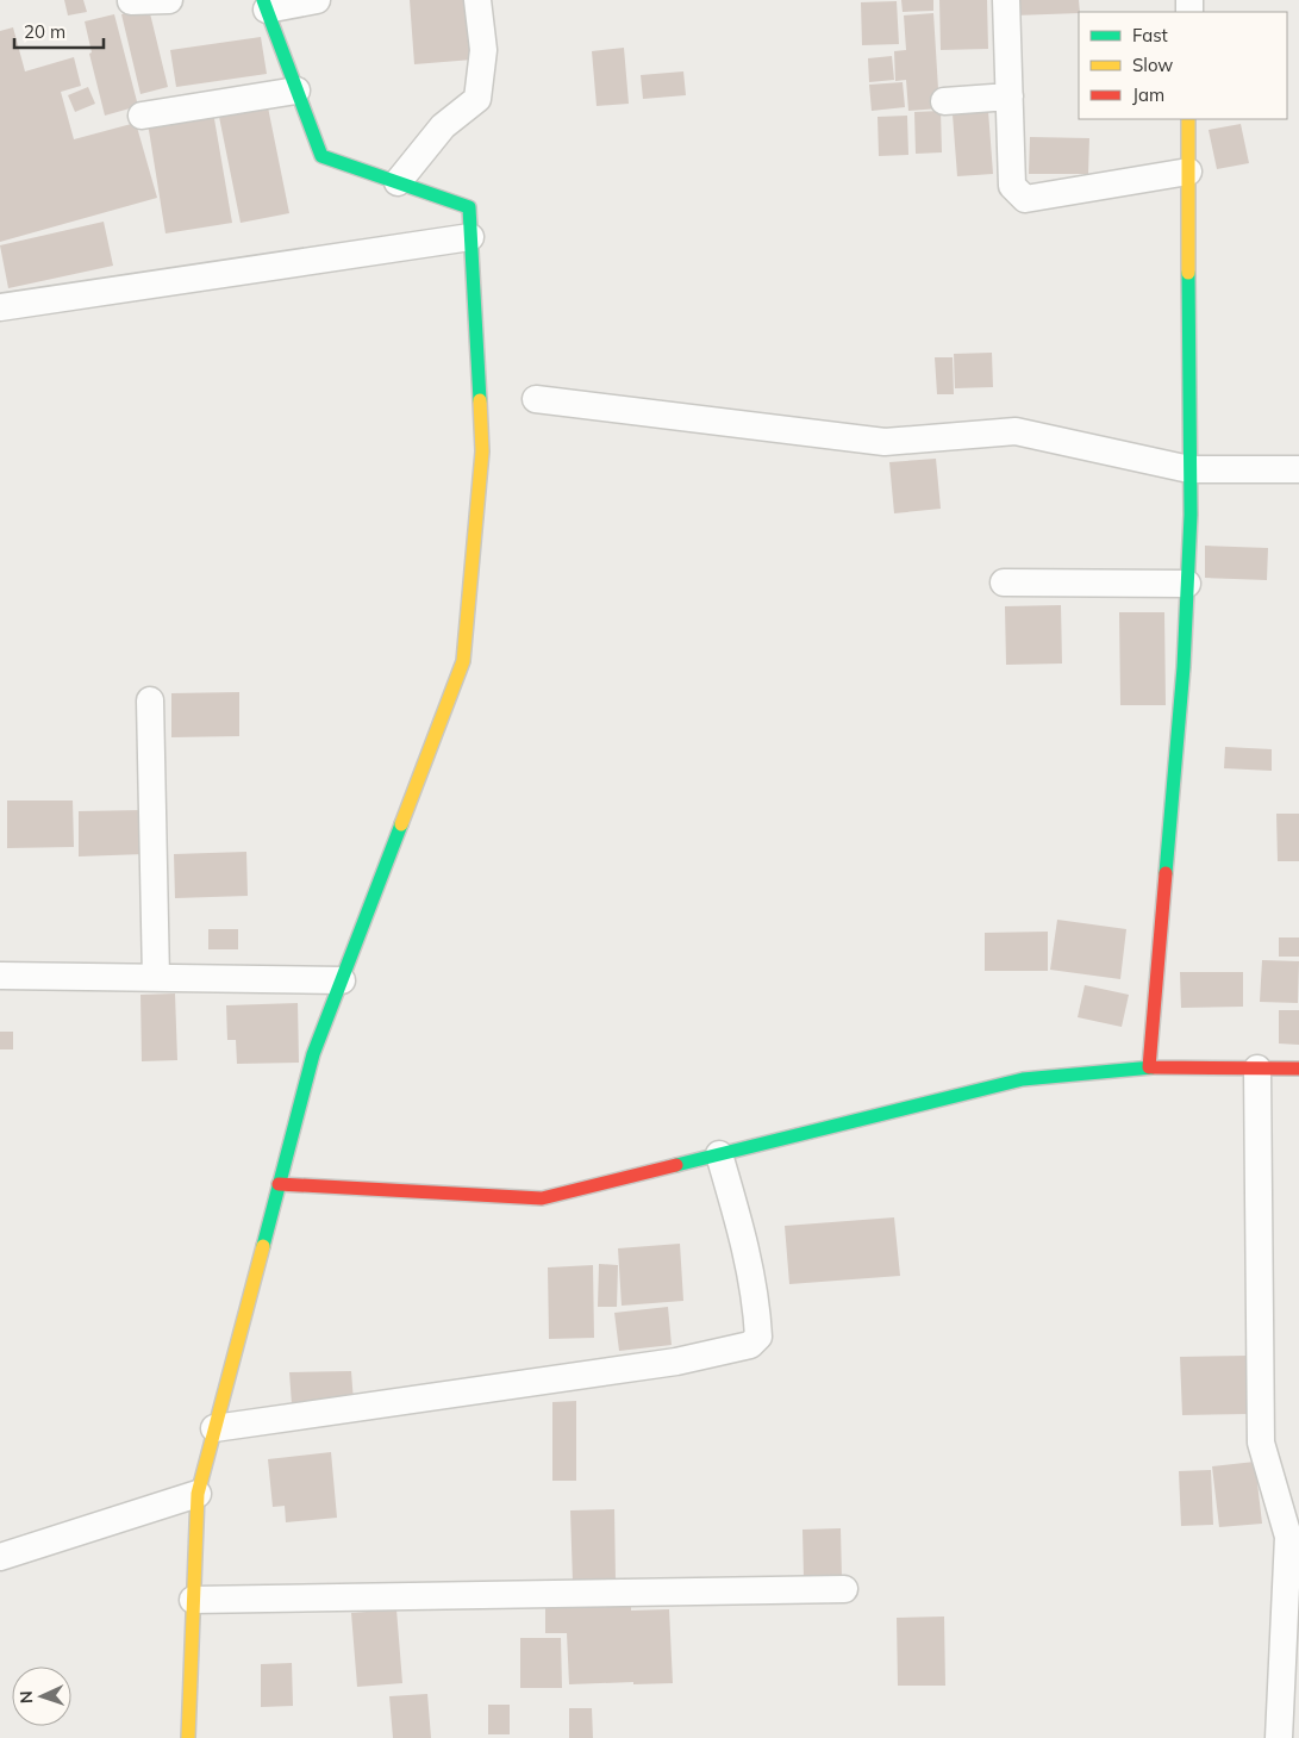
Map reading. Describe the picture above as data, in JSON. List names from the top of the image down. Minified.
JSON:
{"legend":["Fast","Slow","Jam"],"scale_bar":"20 m","north":"left"}
